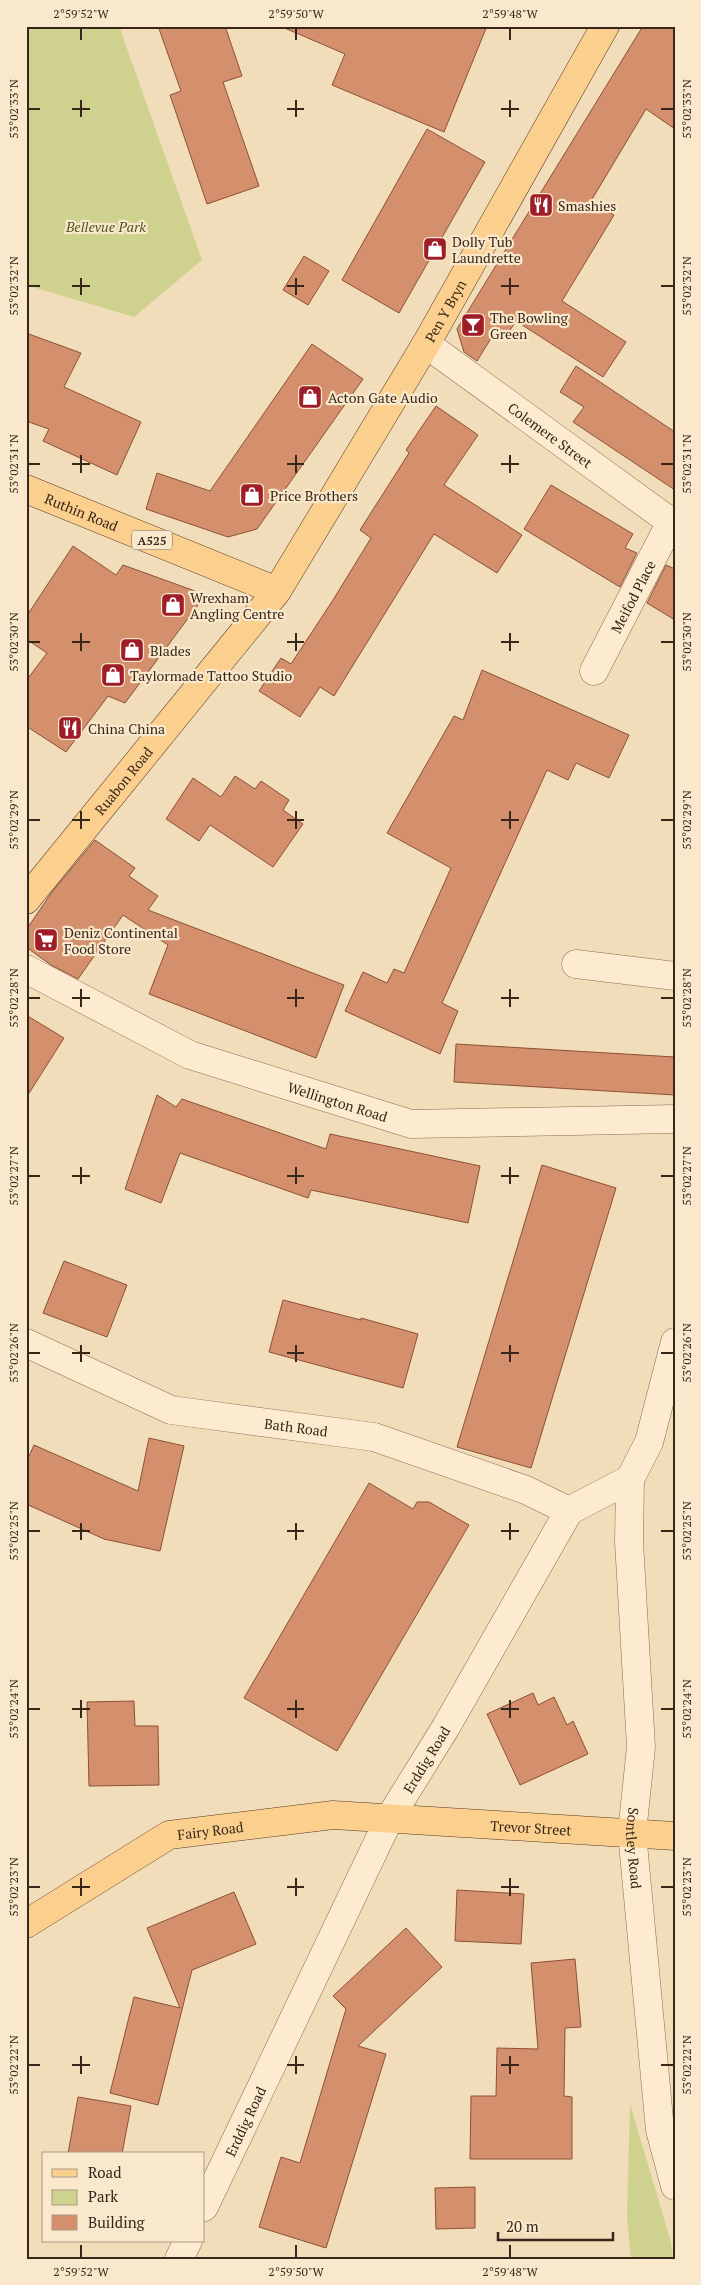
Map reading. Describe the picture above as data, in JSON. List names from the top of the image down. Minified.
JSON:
{"streets":{"main road":["Pen Y Bryn","Ruthin Road","A525","Ruabon Road","Trevor Street","Fairy Road"],"street":["Colemere Street","Meifod Place","Wellington Road","Bath Road","Erddig Road","Sontley Road"]},"crossings":[["Pen Y Bryn","Colemere Street"],["Pen Y Bryn","Ruthin Road"],["Pen Y Bryn","Ruabon Road"],["Colemere Street","Meifod Place"],["Ruthin Road","Ruabon Road"],["Bath Road","Erddig Road"],["Erddig Road","Trevor Street"],["Erddig Road","Fairy Road"],["Trevor Street","Fairy Road"],["Trevor Street","Sontley Road"]],"parks":["Bellevue Park"],"places":{"restaurant":["Smashies","China China"],"shop":["Dolly Tub Laundrette","Acton Gate Audio","Price Brothers","Wrexham Angling Centre","Blades","Taylormade Tattoo Studio"],"bar":["The Bowling Green"],"supermarket":["Deniz Continental Food Store"]},"legend":["Road","Park","Building"],"scale_bar":"20 m","coordinates":["2°59'52\"W","2°59'50\"W","2°59'48\"W","53°02'33\"N","53°02'32\"N","53°02'31\"N","53°02'30\"N","53°02'29\"N","53°02'28\"N","53°02'27\"N","53°02'26\"N","53°02'25\"N","53°02'24\"N","53°02'23\"N","53°02'22\"N"]}
